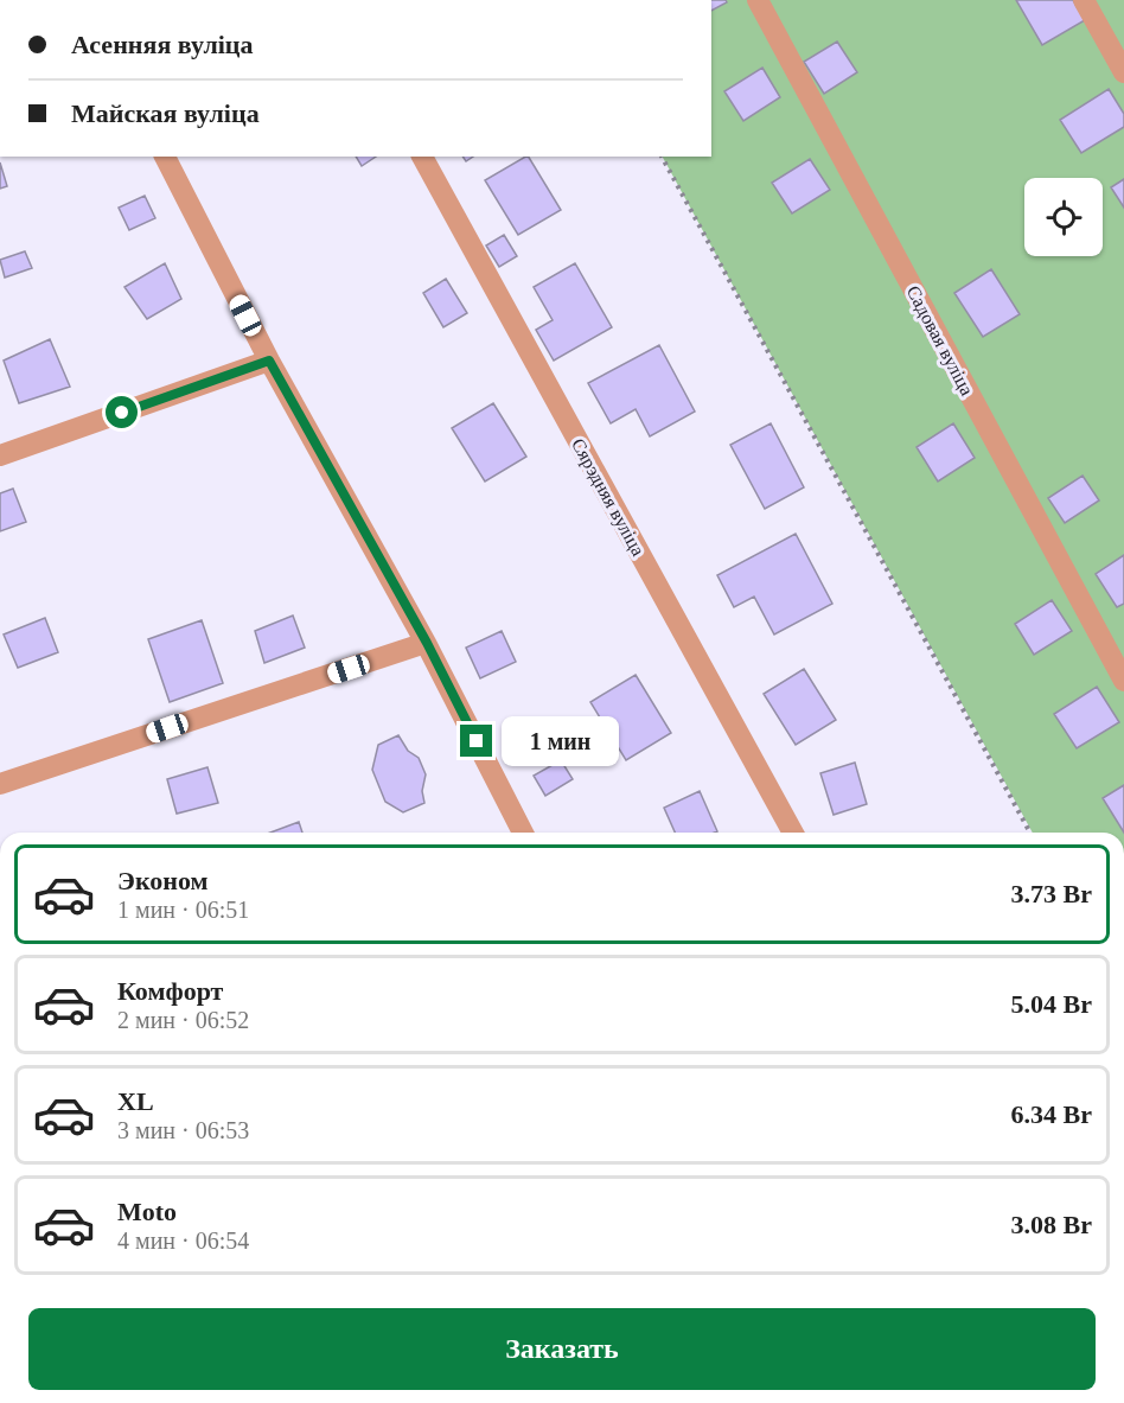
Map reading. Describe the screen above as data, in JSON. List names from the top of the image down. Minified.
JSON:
{"streets":{"street":["Садовая вуліца","Сярэдняя вуліца"]},"page":{"banner":["Асенняя вуліца","Майская вуліца"],"bubble":"1 мин","list":[{"name":"Эконом","note":"1 мин · 06:51","value":"3.73 Br"},{"name":"Комфорт","note":"2 мин · 06:52","value":"5.04 Br"},{"name":"XL","note":"3 мин · 06:53","value":"6.34 Br"},{"name":"Moto","note":"4 мин · 06:54","value":"3.08 Br"}],"buttons":"Заказать"}}
